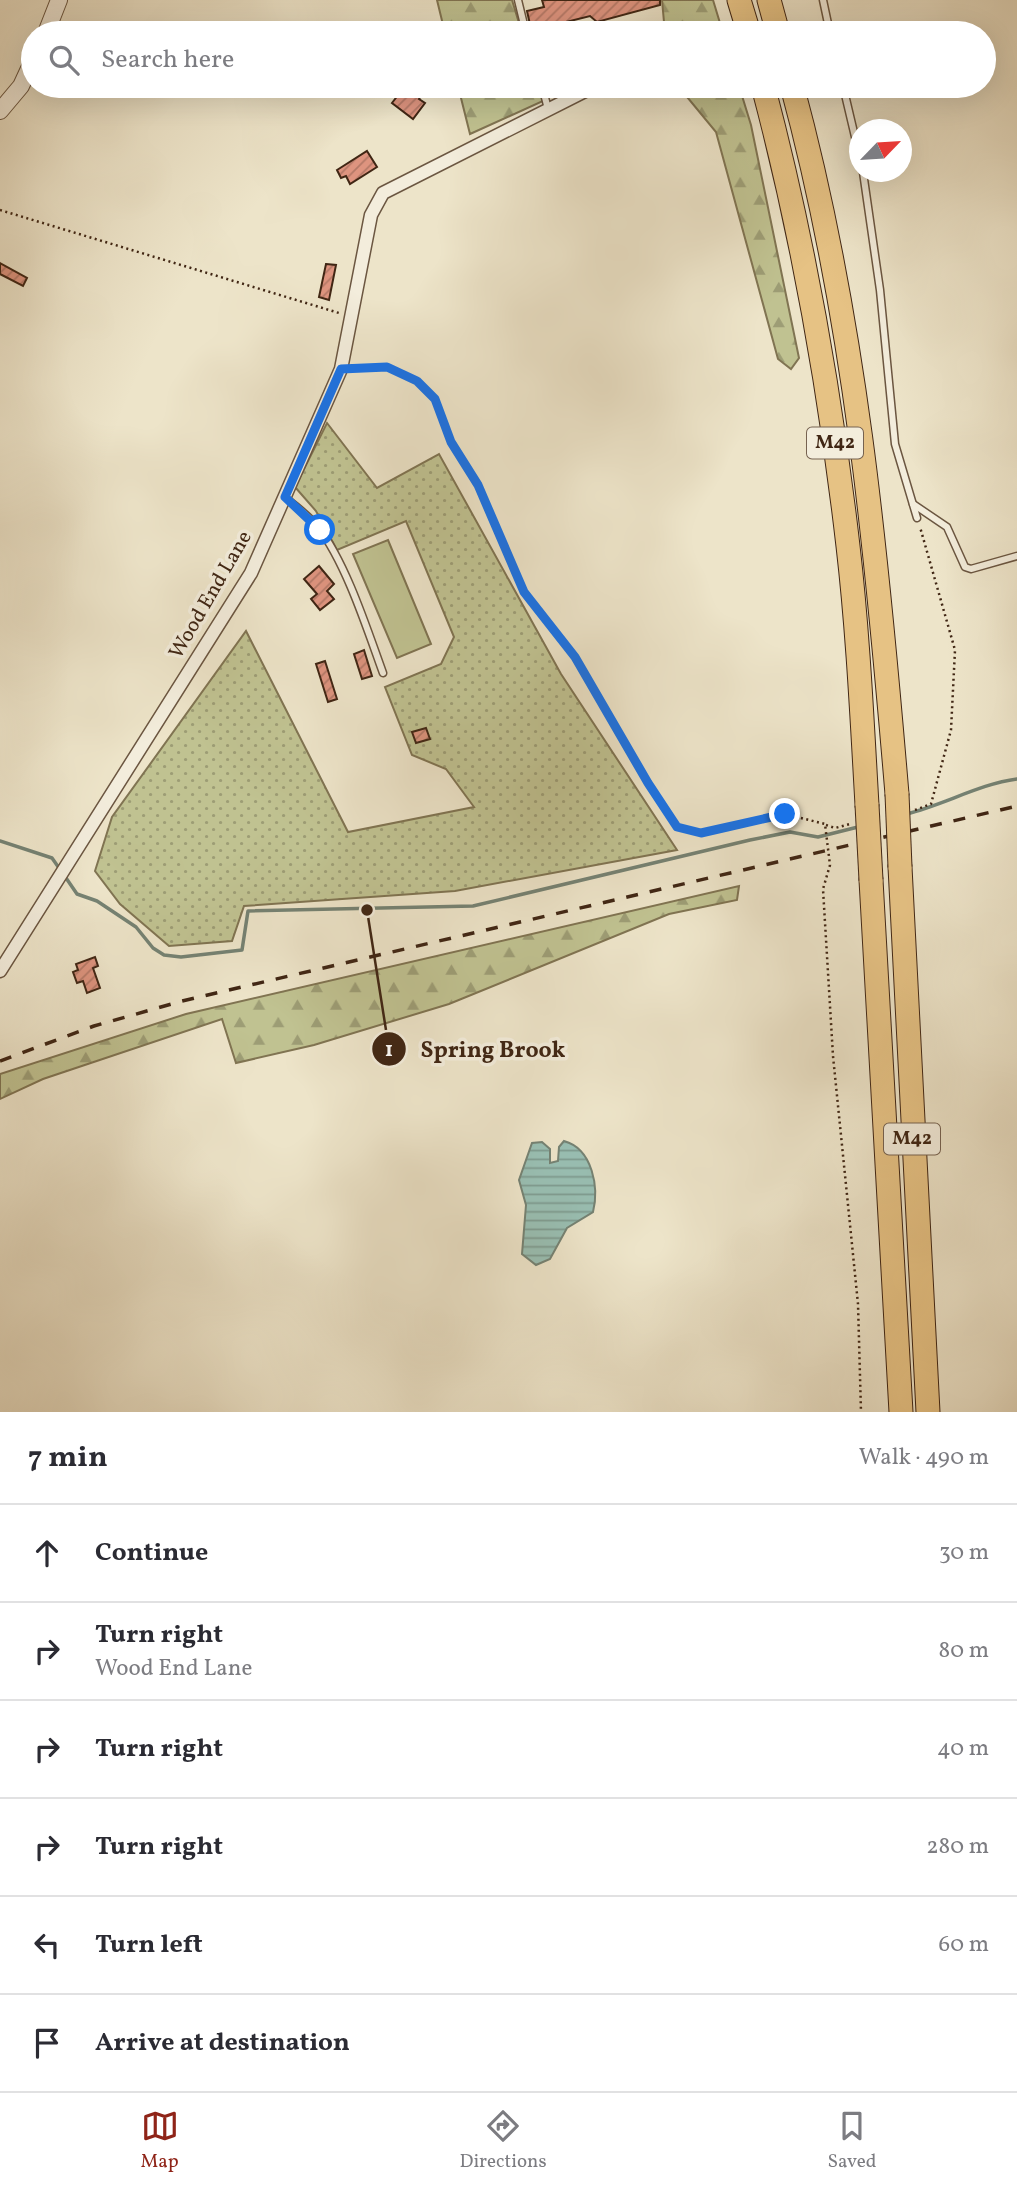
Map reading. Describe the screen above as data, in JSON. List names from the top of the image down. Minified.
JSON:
{"streets":{"highway":["M42"],"street":["Wood End Lane"]},"places":["Spring Brook"],"north":"top right","page":{"search":"Search here","heading":["7 min","Walk · 490 m"],"list":[["Continue","30 m"],["Turn right","Wood End Lane","80 m"],["Turn right","40 m"],["Turn right","280 m"],["Turn left","60 m"],"Arrive at destination"],"nav":["Map","Directions","Saved"]}}
